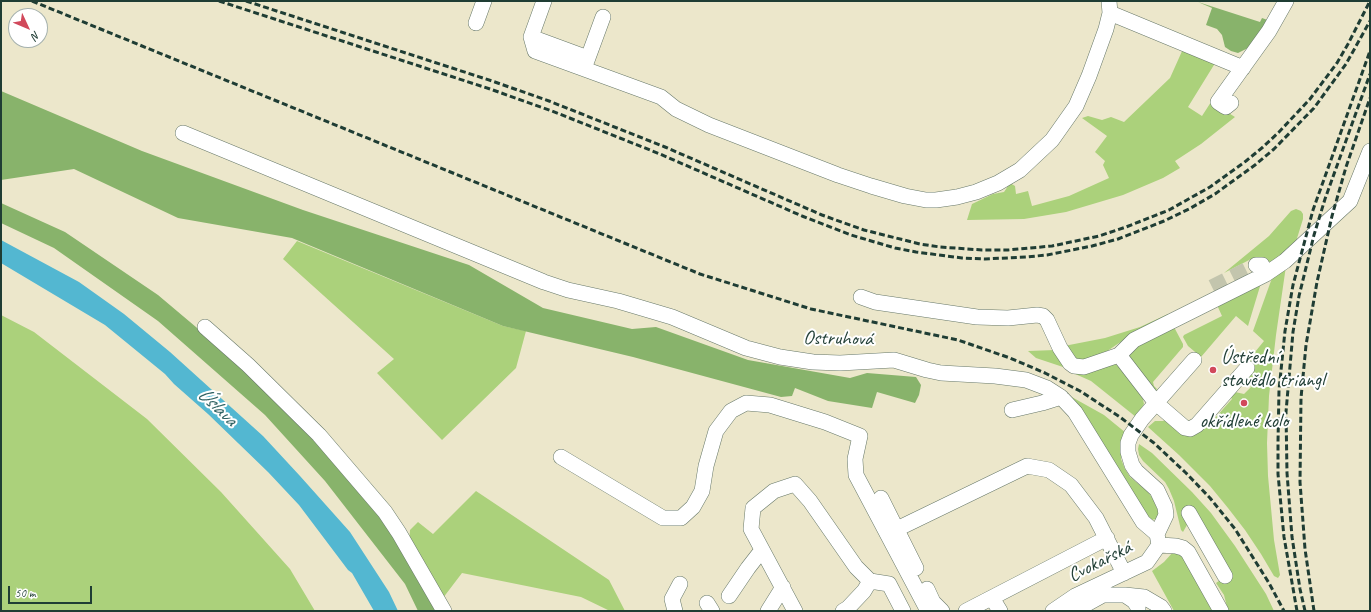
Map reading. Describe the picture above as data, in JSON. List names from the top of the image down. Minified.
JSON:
{"streets":{"street":["Ostruhová","Cvokařská"]},"crossings":[["Ostruhová","Cvokařská"]],"water":["Úslava"],"places":["Ústřední stavědlo triangl","okřídlené kolo"],"scale_bar":"50 m","north":"bottom right"}
